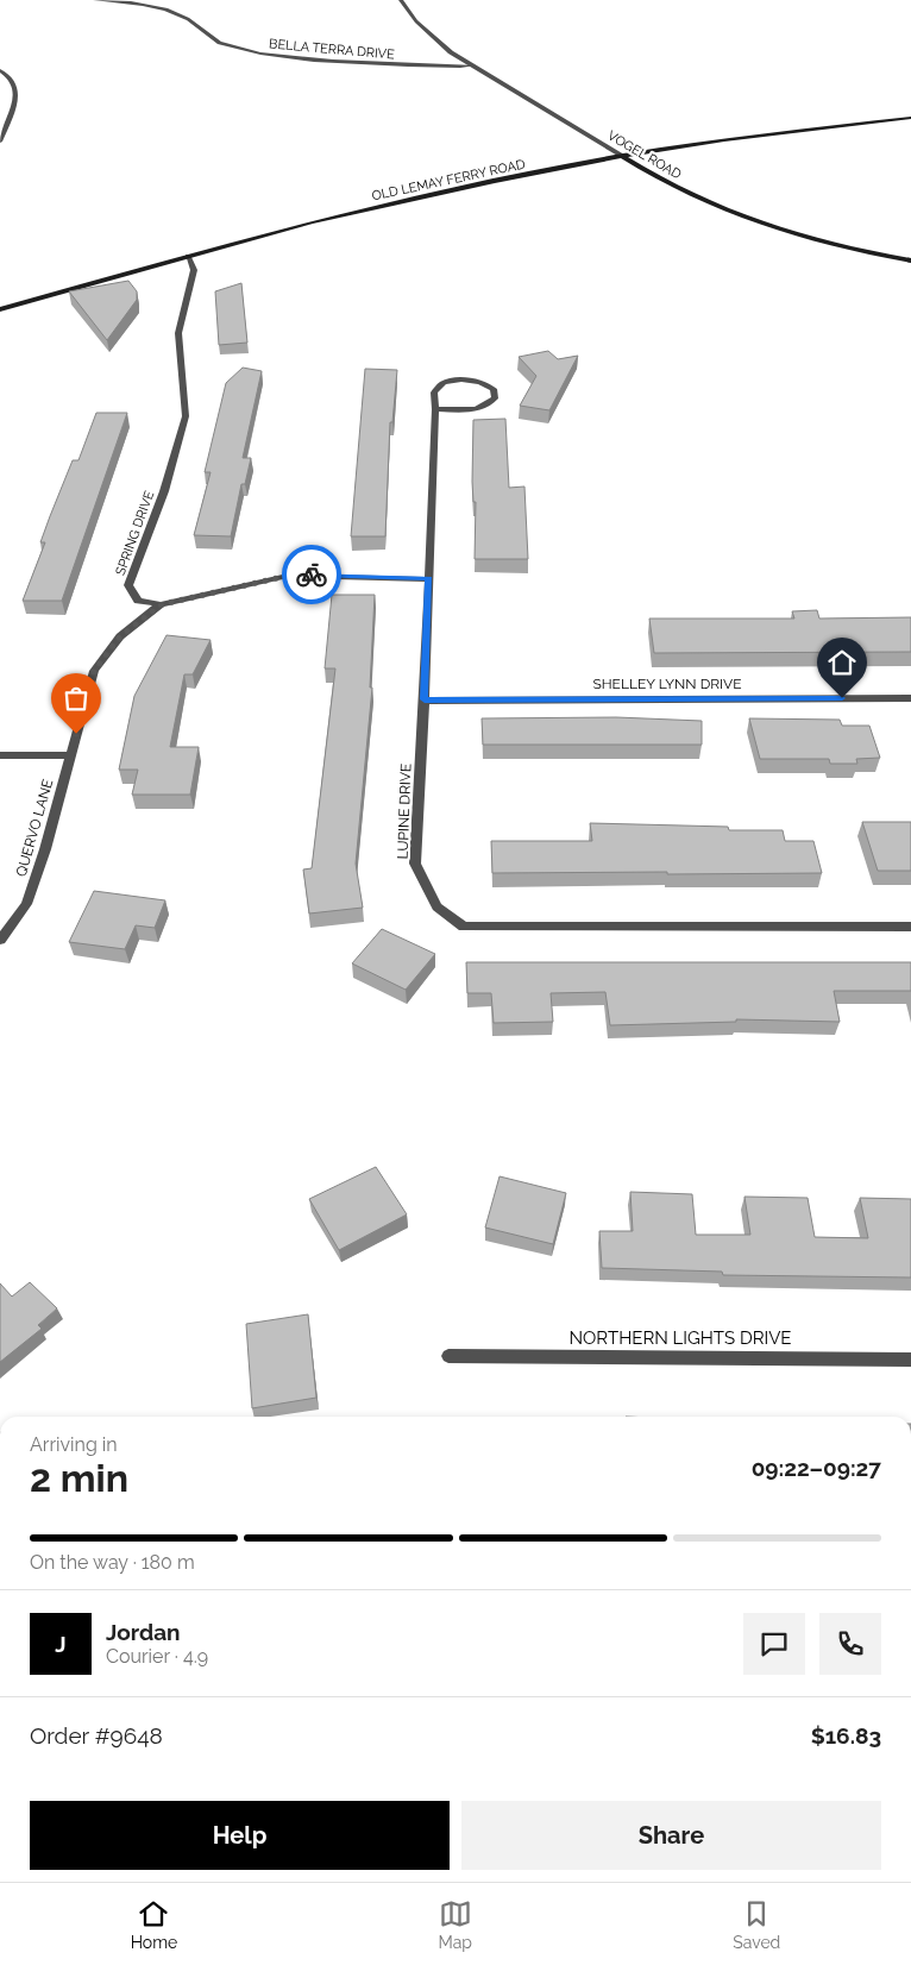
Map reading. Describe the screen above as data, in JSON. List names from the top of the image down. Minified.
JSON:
{"streets":{"main road":["VOGEL ROAD","OLD LEMAY FERRY ROAD"],"street":["BELLA TERRA DRIVE","SPRING DRIVE","SHELLEY LYNN DRIVE","LUPINE DRIVE","QUERVO LANE","NORTHERN LIGHTS DRIVE"]},"crossings":[["BELLA TERRA DRIVE","VOGEL ROAD"],["VOGEL ROAD","OLD LEMAY FERRY ROAD"],["OLD LEMAY FERRY ROAD","SPRING DRIVE"],["SPRING DRIVE","QUERVO LANE"],["SHELLEY LYNN DRIVE","LUPINE DRIVE"]],"page":{"heading":["2 min","Arriving in","09:22–09:27"],"panel":["Jordan","Courier · 4.9","Order #9648","$16.83"],"bar":"On the way · 180 m","round":"J","buttons":["Help","Share"],"tabs":["Home","Map","Saved"]}}
